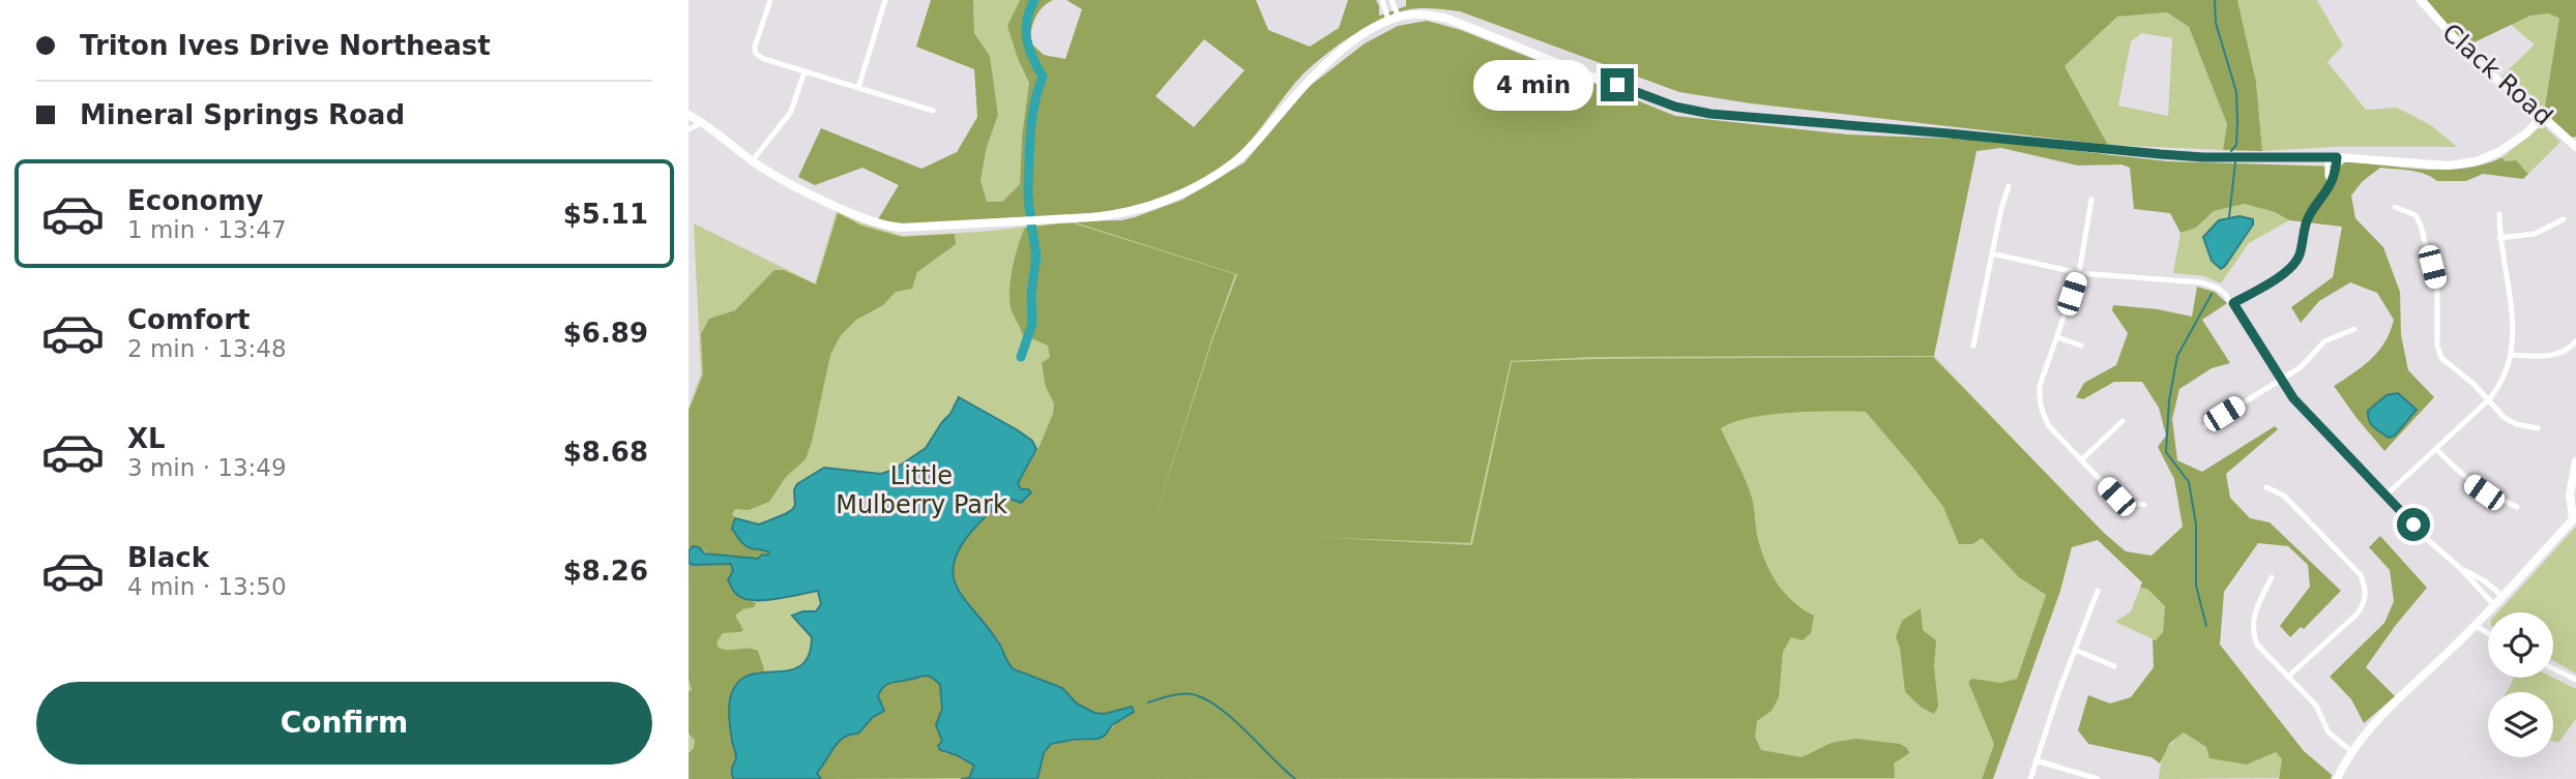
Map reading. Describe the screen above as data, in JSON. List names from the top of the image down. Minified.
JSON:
{"streets":{"street":["Clack Road"]},"parks":["Little Mulberry Park"],"page":{"banner":["Triton Ives Drive Northeast","Mineral Springs Road"],"bubble":"4 min","list":[{"name":"Economy","note":"1 min · 13:47","value":"$5.11"},{"name":"Comfort","note":"2 min · 13:48","value":"$6.89"},{"name":"XL","note":"3 min · 13:49","value":"$8.68"},{"name":"Black","note":"4 min · 13:50","value":"$8.26"}],"buttons":"Confirm"}}
